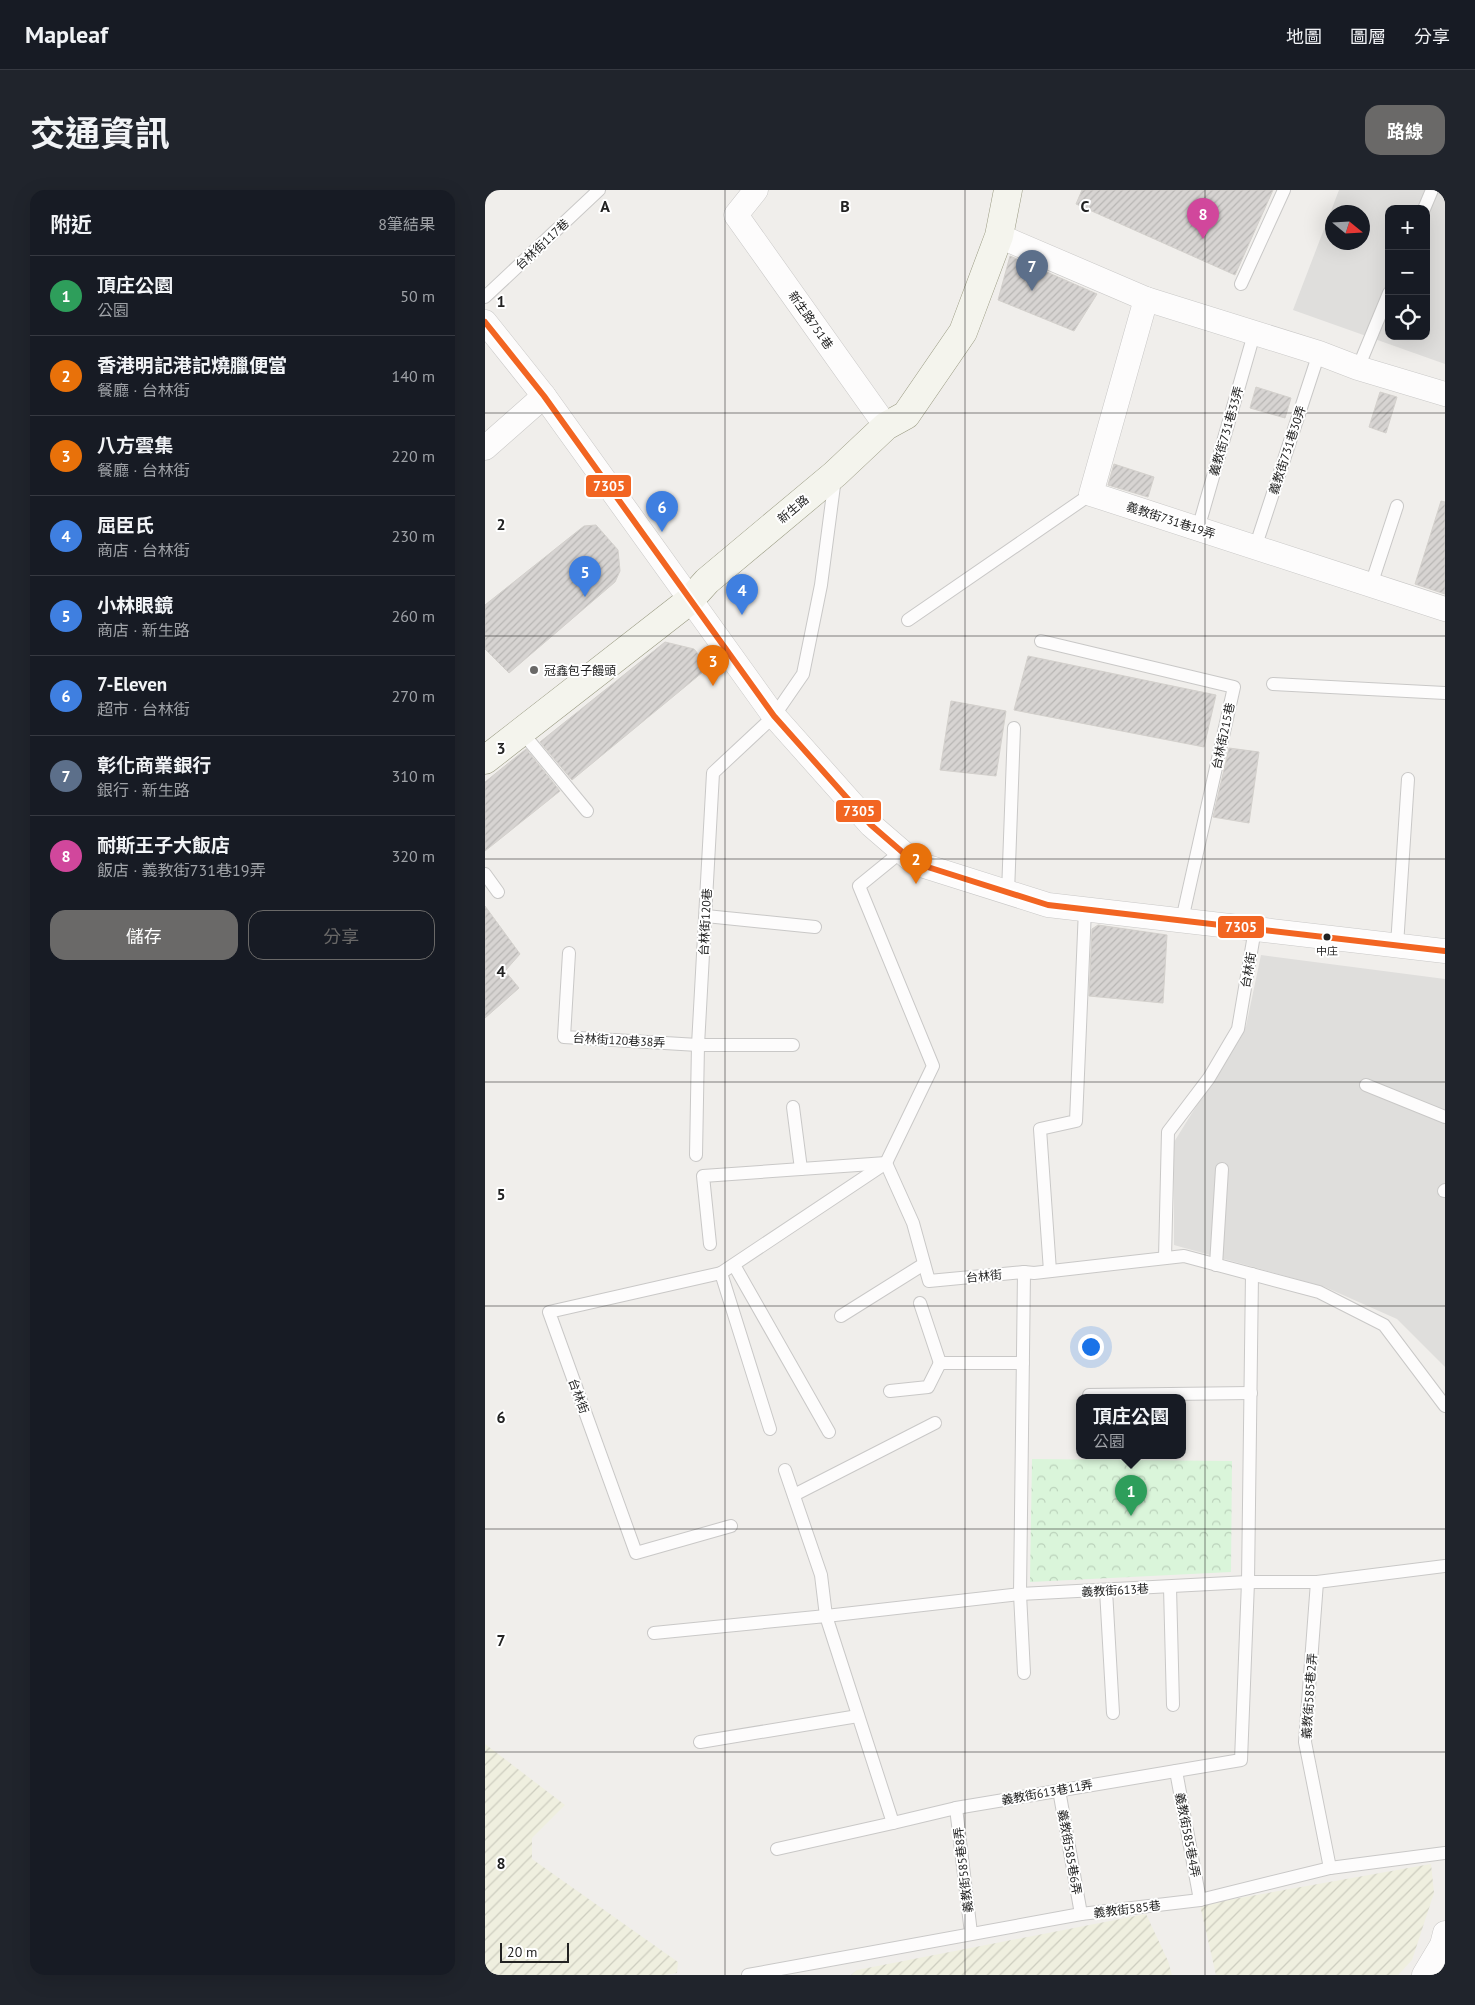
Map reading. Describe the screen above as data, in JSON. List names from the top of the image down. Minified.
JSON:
{"streets":{"street":["新生路751巷","新生路","義教街731巷19弄"],"lane":["台林街117巷","義教街731巷33弄","義教街731巷30弄","台林街215巷","台林街120巷","台林街","台林街120巷38弄","義教街613巷","義教街585巷2弄","義教街613巷11弄","義教街585巷4弄","義教街585巷6弄","義教街585巷8弄","義教街585巷"]},"crossings":[["新生路751巷","新生路"],["義教街731巷33弄","義教街731巷19弄"],["義教街731巷30弄","義教街731巷19弄"],["新生路","台林街120巷"],["台林街120巷","台林街120巷38弄"],["義教街613巷","義教街585巷2弄"],["義教街613巷","義教街613巷11弄"],["義教街585巷2弄","義教街585巷"],["義教街613巷11弄","義教街585巷4弄"],["義教街613巷11弄","義教街585巷6弄"],["義教街613巷11弄","義教街585巷8弄"],["義教街585巷4弄","義教街585巷"],["義教街585巷6弄","義教街585巷"],["義教街585巷8弄","義教街585巷"]],"places":["冠鑫包子饅頭","中庄"],"lines":["transit line 7305"],"scale_bar":"20 m","north":"right","page":{"header":"Mapleaf","nav":["地圖","圖層","分享"],"title":"交通資訊","buttons":["路線",["儲存","分享"]],"heading":["附近","8筆結果"],"pins":["8","7","6","5","4","3","2","1"],"map_buttons":["+","−"],"list":[{"mark":"1","name":"頂庄公園","note":"公園","value":"50 m"},{"mark":"2","name":"香港明記港記燒臘便當","note":"餐廳 · 台林街","value":"140 m"},{"mark":"3","name":"八方雲集","note":"餐廳 · 台林街","value":"220 m"},{"mark":"4","name":"屈臣氏","note":"商店 · 台林街","value":"230 m"},{"mark":"5","name":"小林眼鏡","note":"商店 · 新生路","value":"260 m"},{"mark":"6","name":"7-Eleven","note":"超市 · 台林街","value":"270 m"},{"mark":"7","name":"彰化商業銀行","note":"銀行 · 新生路","value":"310 m"},{"mark":"8","name":"耐斯王子大飯店","note":"飯店 · 義教街731巷19弄","value":"320 m"}],"popup":["頂庄公園","公園"],"scale":"20 m"},"grid":{"columns":["A","B","C"],"rows":["1","2","3","4","5","6","7","8"]}}
